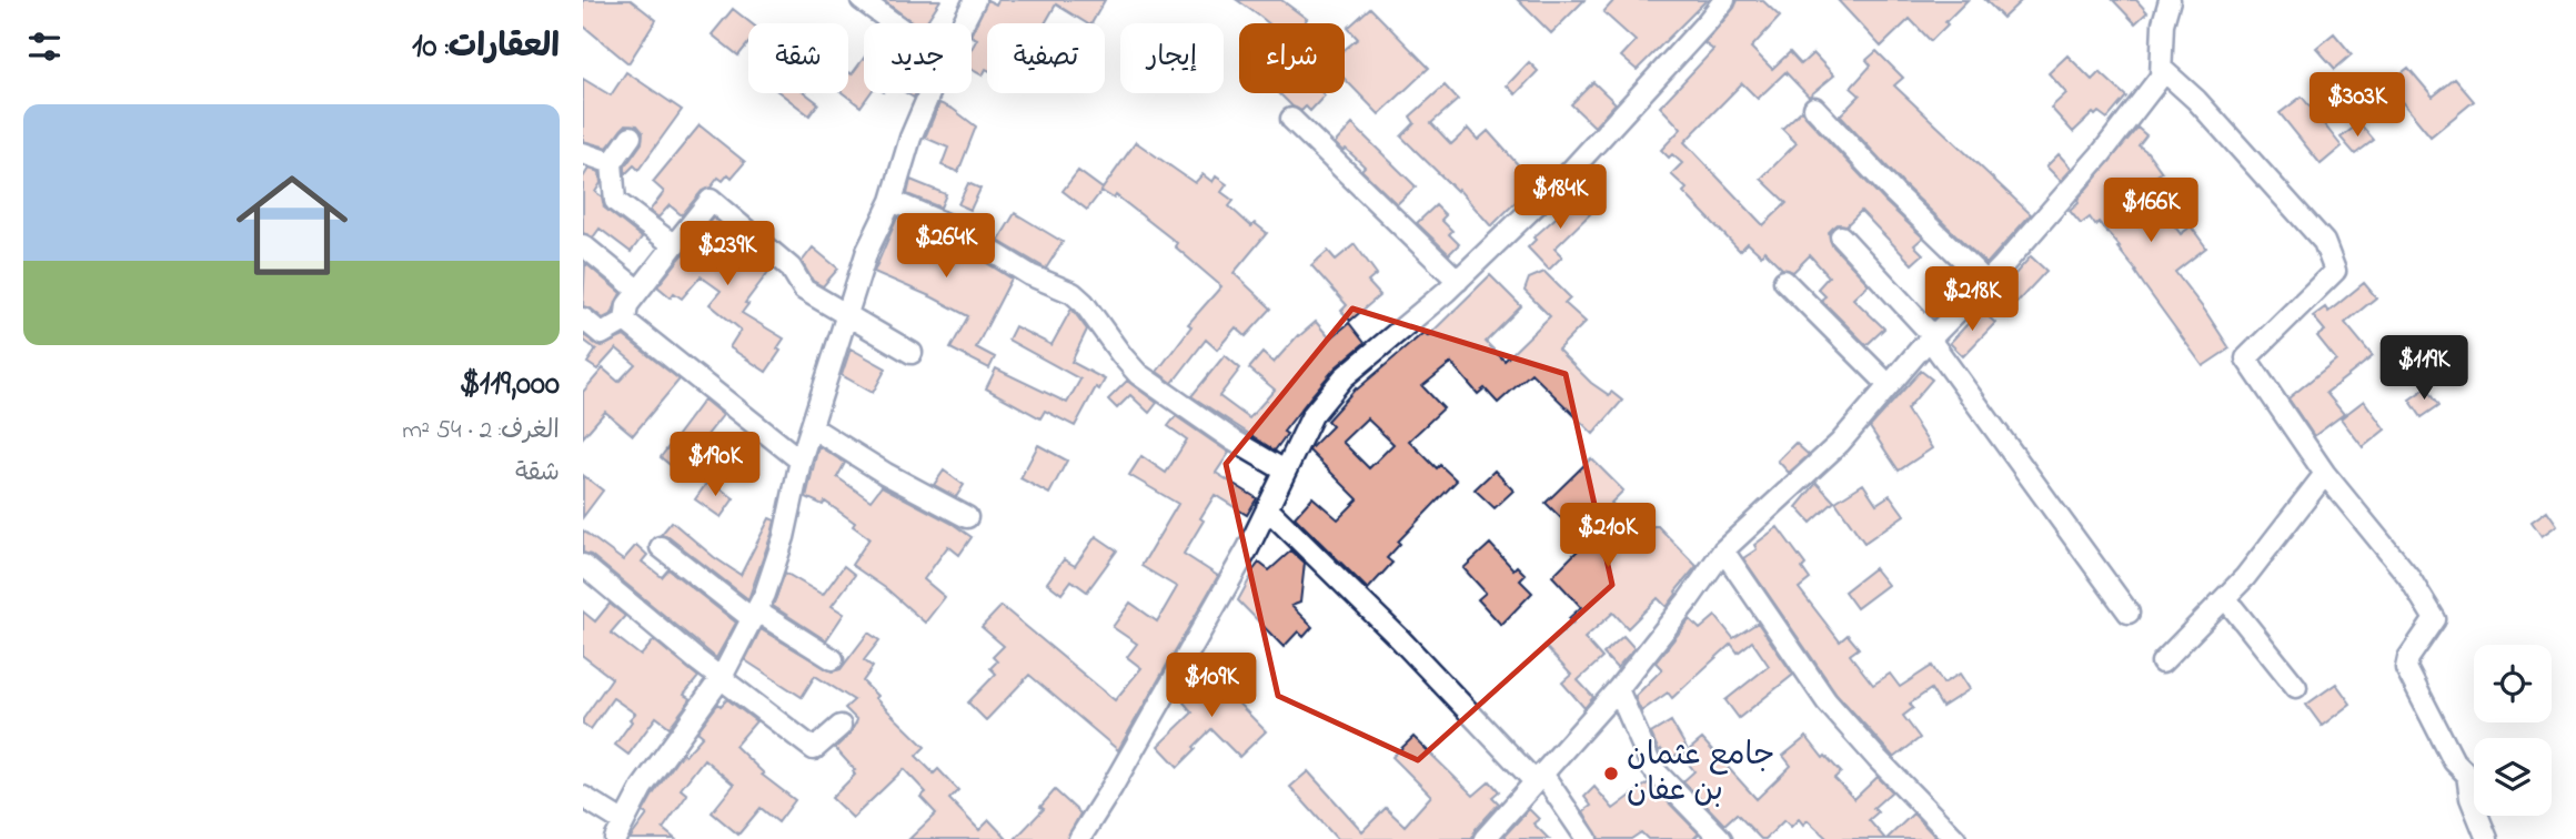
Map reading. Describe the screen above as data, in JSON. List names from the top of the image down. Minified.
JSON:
{"places":["جامع عثمان بن عفان"],"page":{"heading":"العقارات: 10","chip":["شراء","إيجار","تصفية","جديد","شقة"],"price":["$303K","$184K","$166K","$264K","$239K","$218K","$119K","$190K","$210K","$109K"],"list":[{"name":"$119,000","note":"الغرف: 2 · 54 m² · شقة"}]}}
